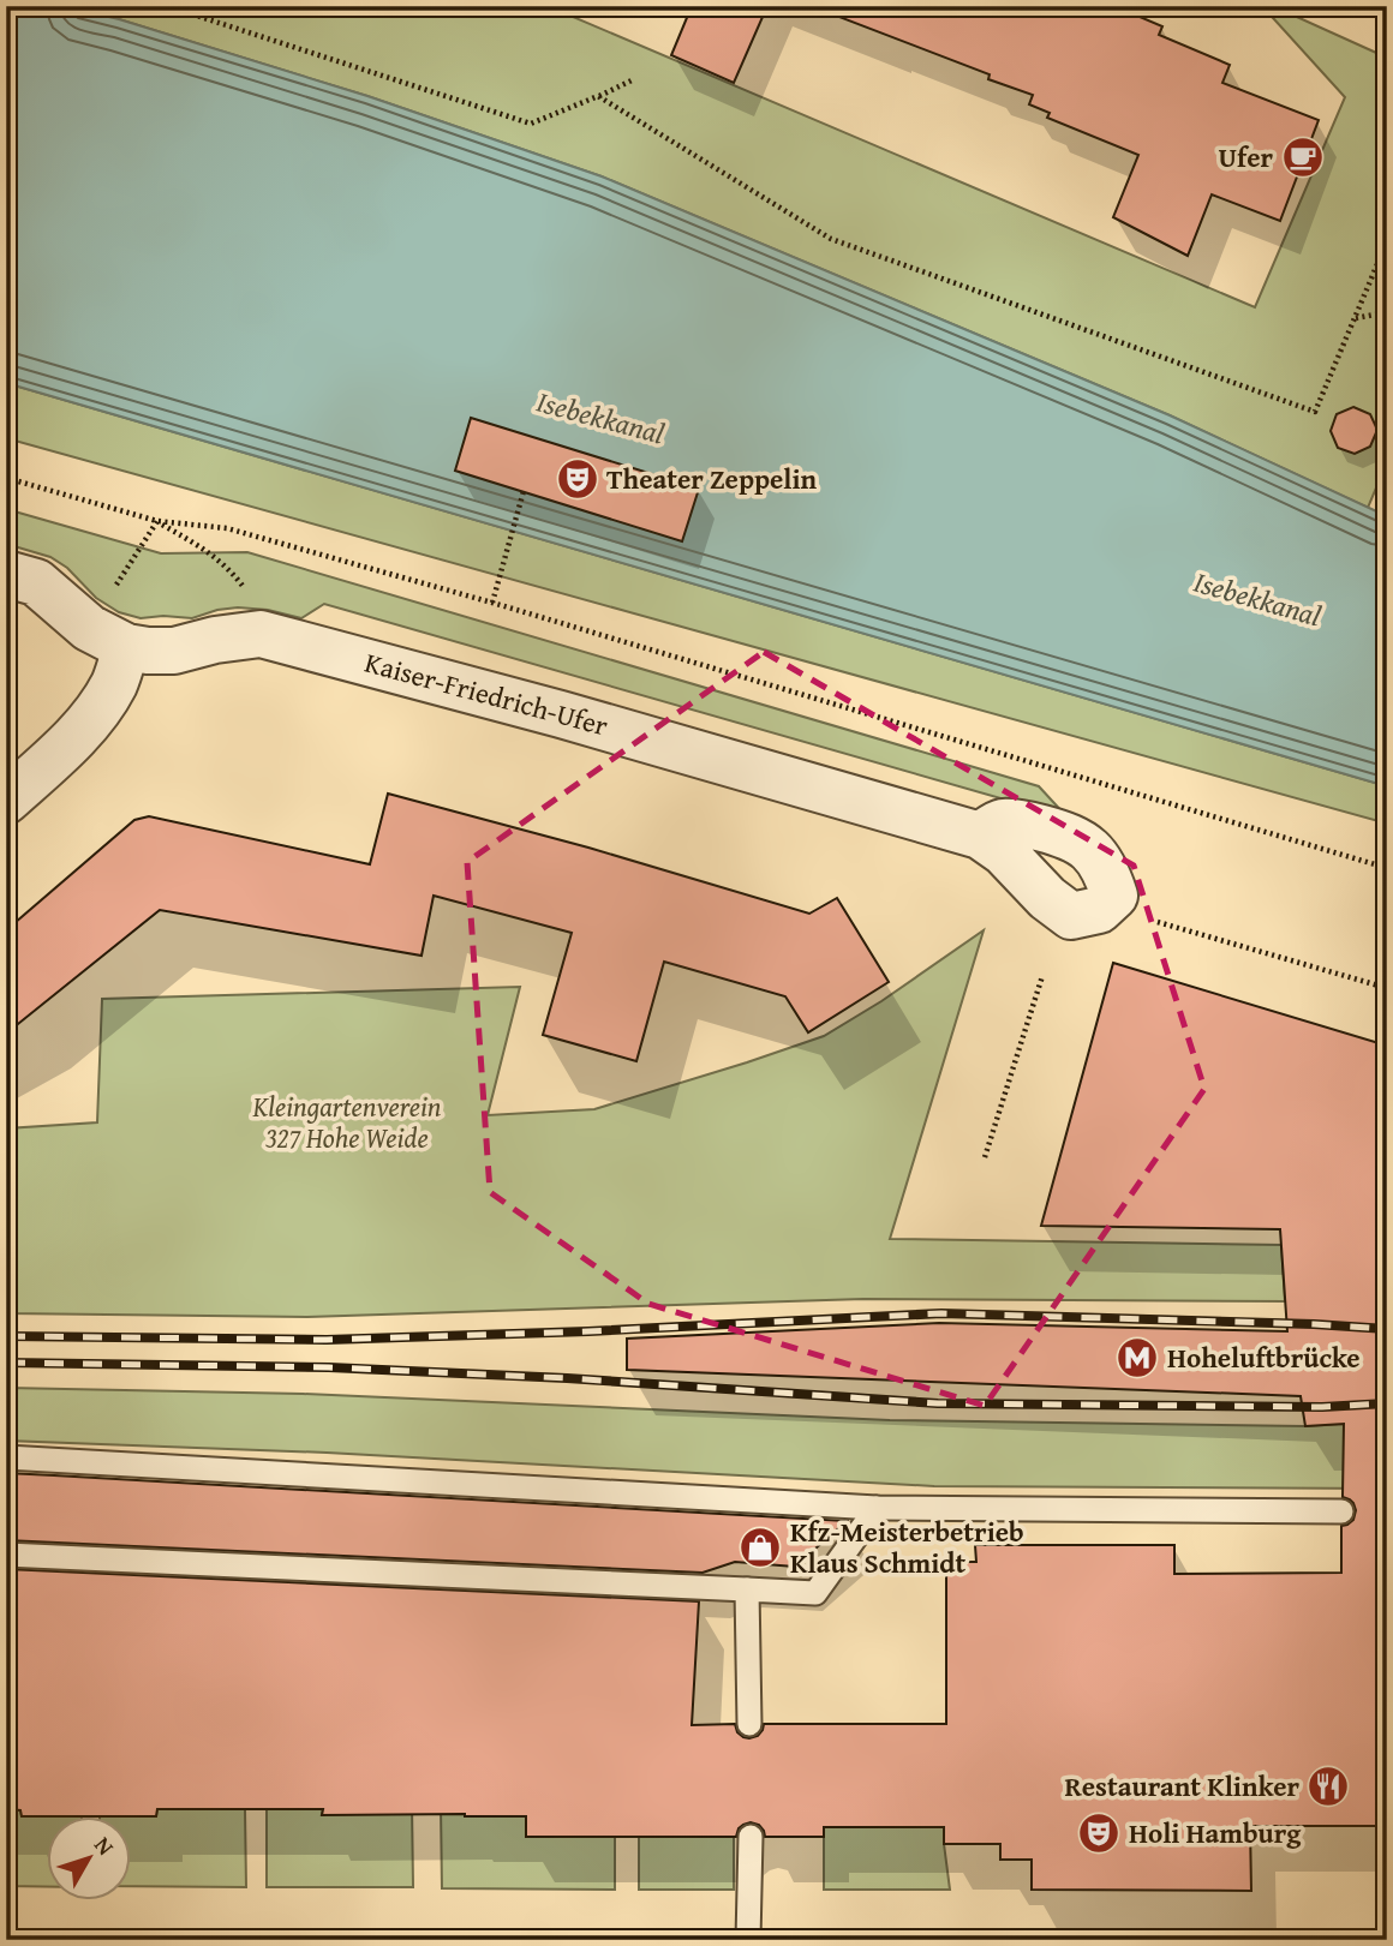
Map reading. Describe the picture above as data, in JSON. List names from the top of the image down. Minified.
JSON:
{"streets":{"street":["Kaiser-Friedrich-Ufer"]},"water":["Isebekkanal"],"parks":["Kleingartenverein 327 Hohe Weide"],"places":{"cafe":["Ufer"],"theatre":["Theater Zeppelin","Holi Hamburg"],"metro station":["Hoheluftbrücke"],"shop":["Kfz-Meisterbetrieb Klaus Schmidt"],"restaurant":["Restaurant Klinker"]},"north":"top right"}
